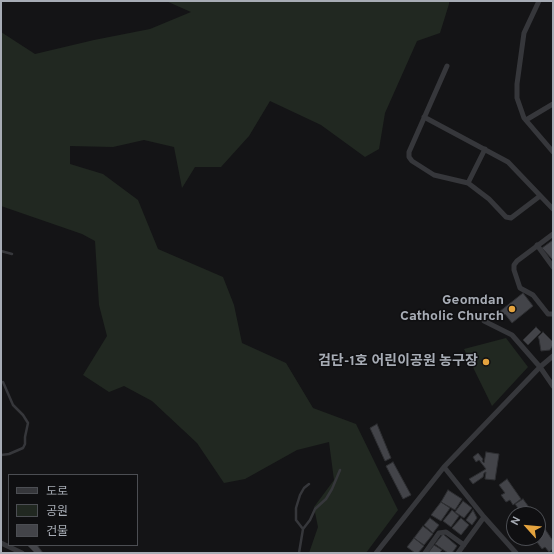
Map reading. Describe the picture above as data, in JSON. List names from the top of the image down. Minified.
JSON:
{"places":["Geomdan Catholic Church","검단-1호 어린이공원 농구장"],"legend":["도로","공원","건물"],"north":"top left"}
